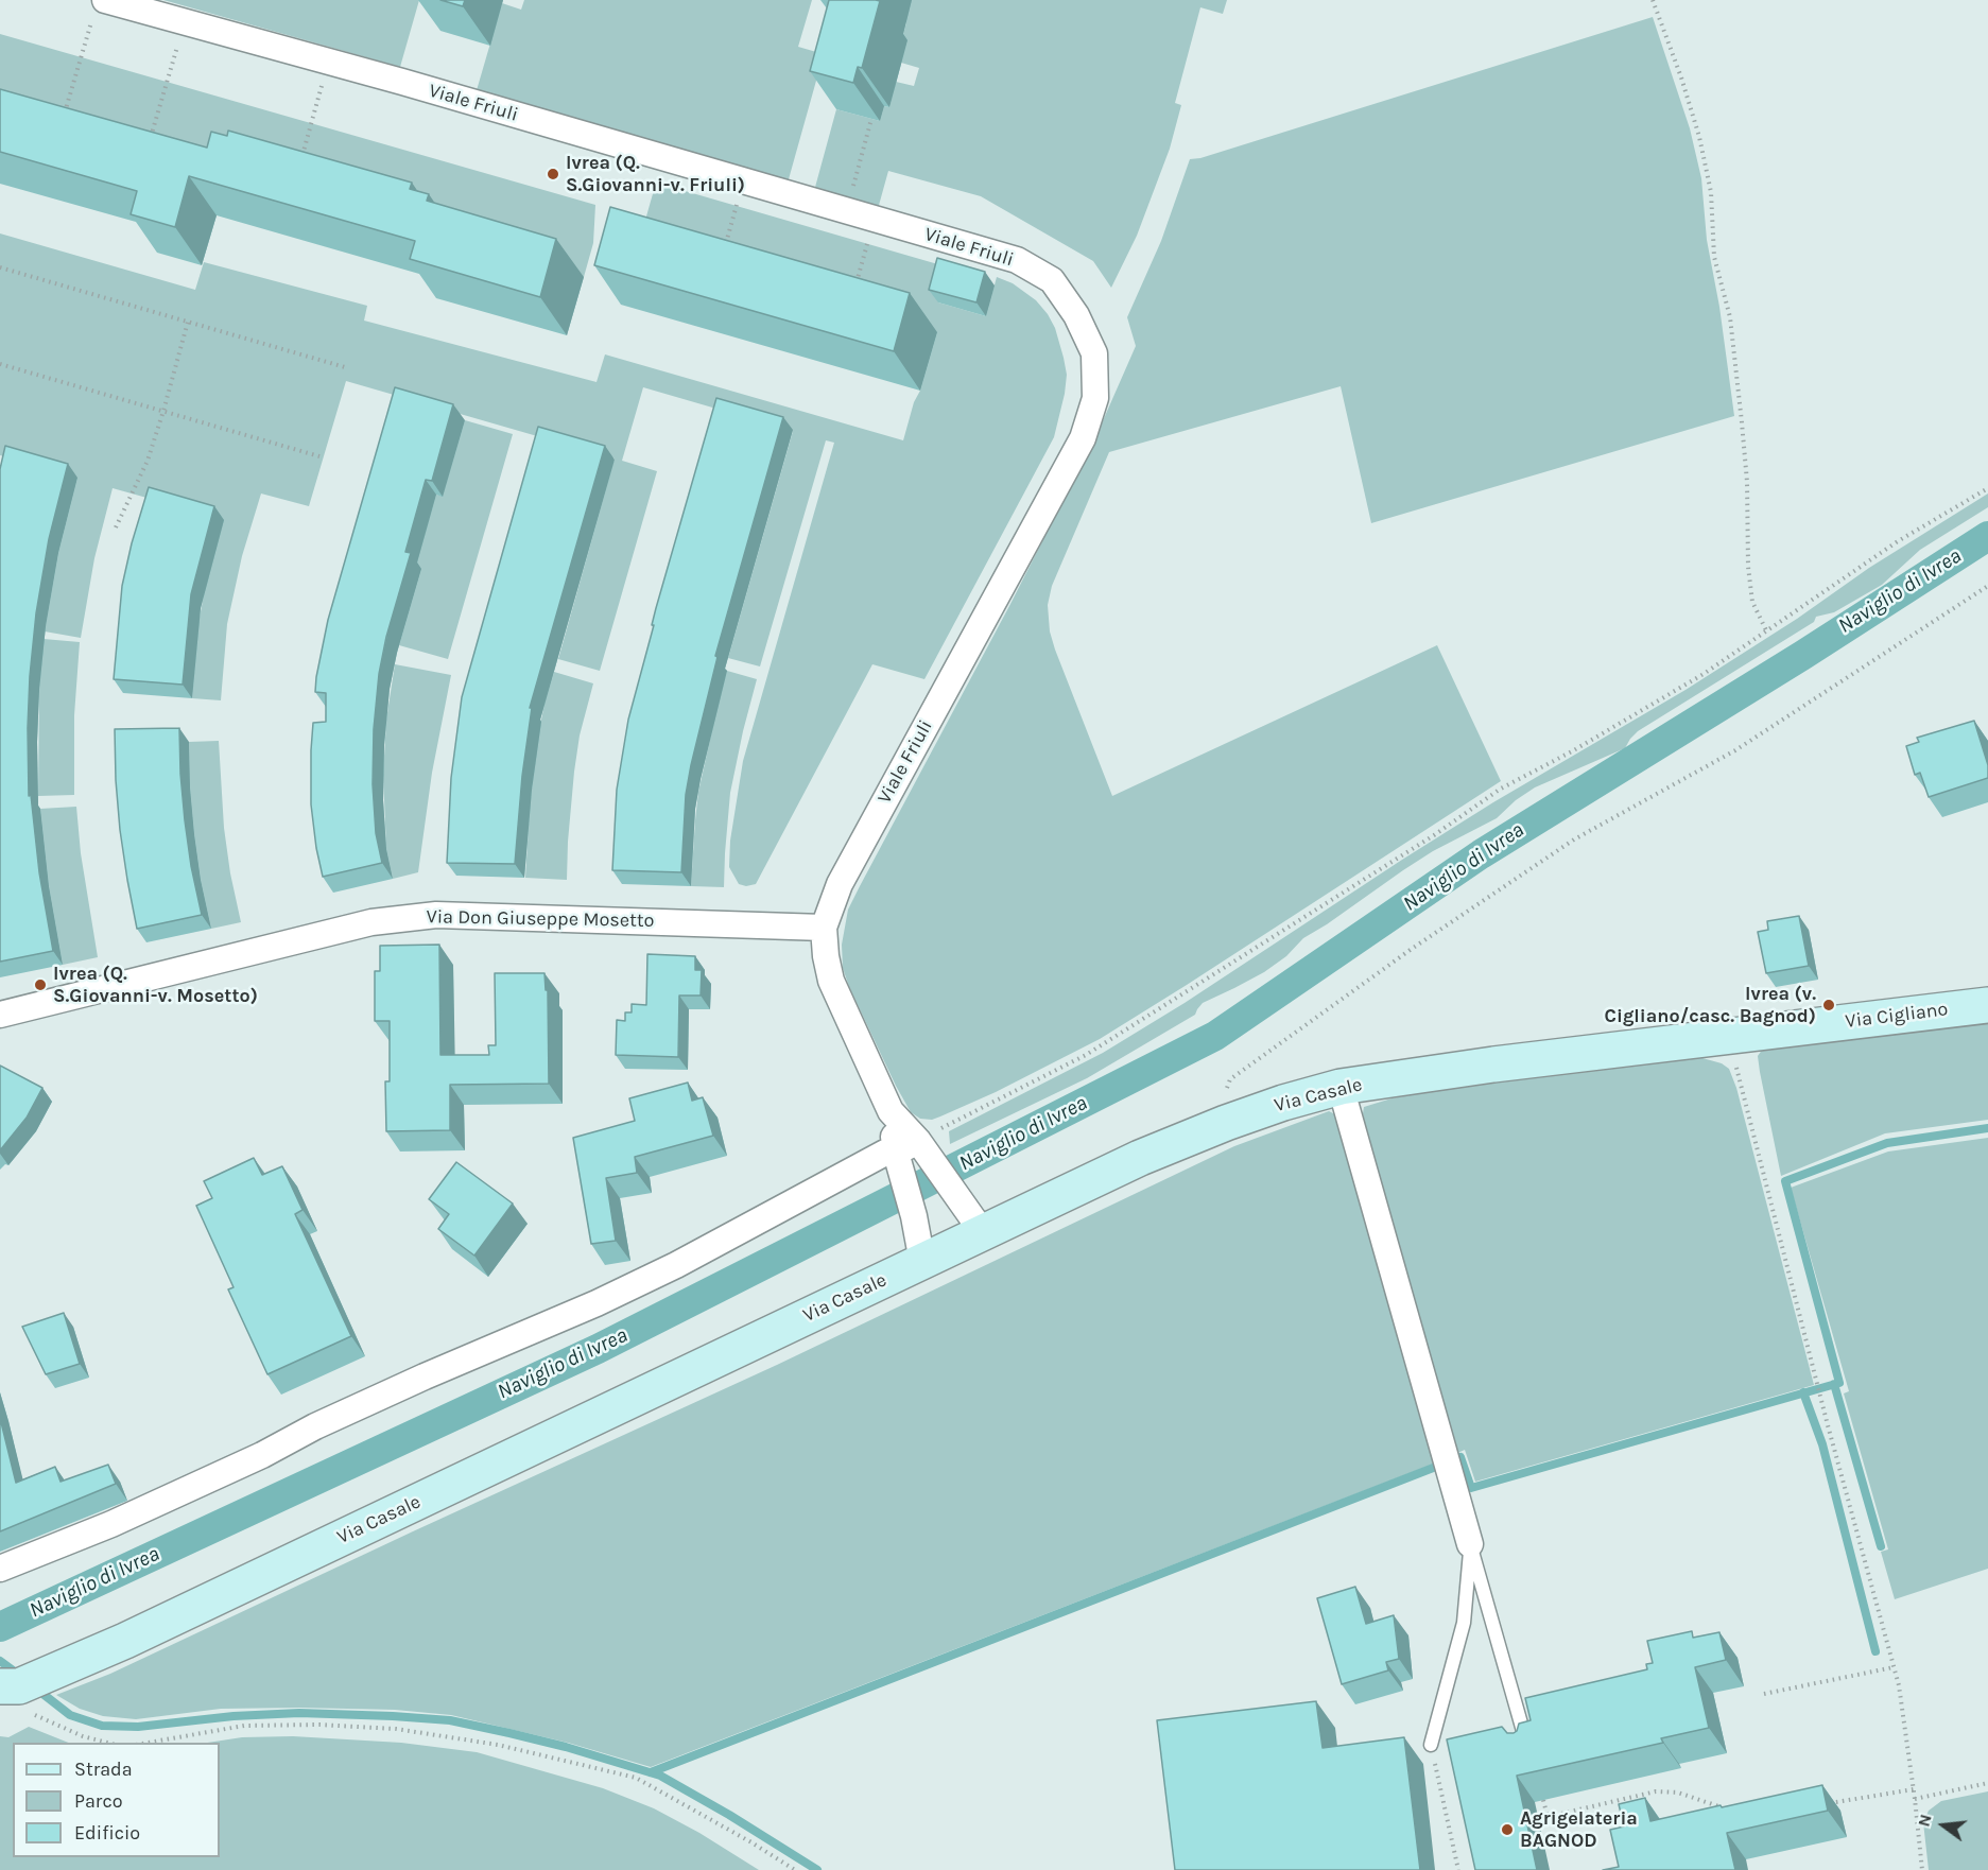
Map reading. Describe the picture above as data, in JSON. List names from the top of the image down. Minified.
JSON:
{"streets":{"main road":["Via Cigliano","Via Casale"],"street":["Viale Friuli","Via Don Giuseppe Mosetto"]},"crossings":[["Viale Friuli","Via Don Giuseppe Mosetto"],["Viale Friuli","Via Casale"],["Via Cigliano","Via Casale"]],"water":["Naviglio di Ivrea"],"places":["Ivrea (Q. S.Giovanni-v. Friuli)","Ivrea (Q. S.Giovanni-v. Mosetto)","Ivrea (v. Cigliano/casc. Bagnod)","Agrigelateria BAGNOD"],"legend":["Strada","Parco","Edificio"],"north":"left"}
